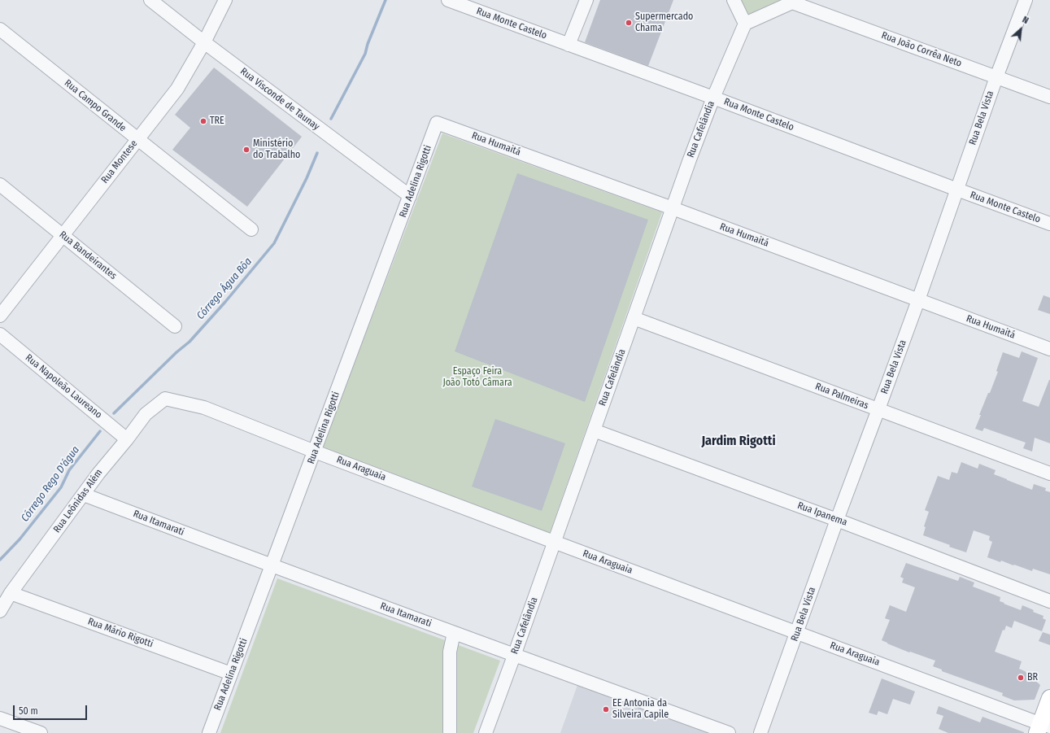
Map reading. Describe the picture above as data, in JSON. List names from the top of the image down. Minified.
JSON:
{"streets":{"street":["Rua Monte Castelo","Rua João Corrêa Neto","Rua Visconde de Taunay","Rua Campo Grande","Rua Bela Vista","Rua Cafelândia","Rua Humaitá","Rua Montese","Rua Adelina Rigotti","Rua Bandeirantes","Rua Napoleão Laureano","Rua Palmeiras","Rua Araguaia","Rua Leônidas Além","Rua Ipanema","Rua Itamarati","Rua Mário Rigotti"]},"crossings":[["Rua Monte Castelo","Rua Bela Vista"],["Rua Monte Castelo","Rua Cafelândia"],["Rua João Corrêa Neto","Rua Bela Vista"],["Rua Visconde de Taunay","Rua Montese"],["Rua Visconde de Taunay","Rua Adelina Rigotti"],["Rua Campo Grande","Rua Montese"],["Rua Bela Vista","Rua Humaitá"],["Rua Bela Vista","Rua Palmeiras"],["Rua Bela Vista","Rua Araguaia"],["Rua Bela Vista","Rua Ipanema"],["Rua Cafelândia","Rua Humaitá"],["Rua Cafelândia","Rua Palmeiras"],["Rua Cafelândia","Rua Araguaia"],["Rua Cafelândia","Rua Ipanema"],["Rua Cafelândia","Rua Itamarati"],["Rua Humaitá","Rua Adelina Rigotti"],["Rua Montese","Rua Bandeirantes"],["Rua Adelina Rigotti","Rua Araguaia"],["Rua Adelina Rigotti","Rua Itamarati"],["Rua Adelina Rigotti","Rua Mário Rigotti"],["Rua Napoleão Laureano","Rua Leônidas Além"],["Rua Araguaia","Rua Leônidas Além"],["Rua Leônidas Além","Rua Itamarati"],["Rua Leônidas Além","Rua Mário Rigotti"]],"districts":["Jardim Rigotti"],"water":["Córrego Água Bôa","Córrego Rego D'água"],"parks":["Espaço Feira João Totó Câmara"],"places":["Supermercado Chama","TRE","Ministério do Trabalho","BR","EE Antonia da Silveira Capile"],"scale_bar":"50 m","north":"top right"}
